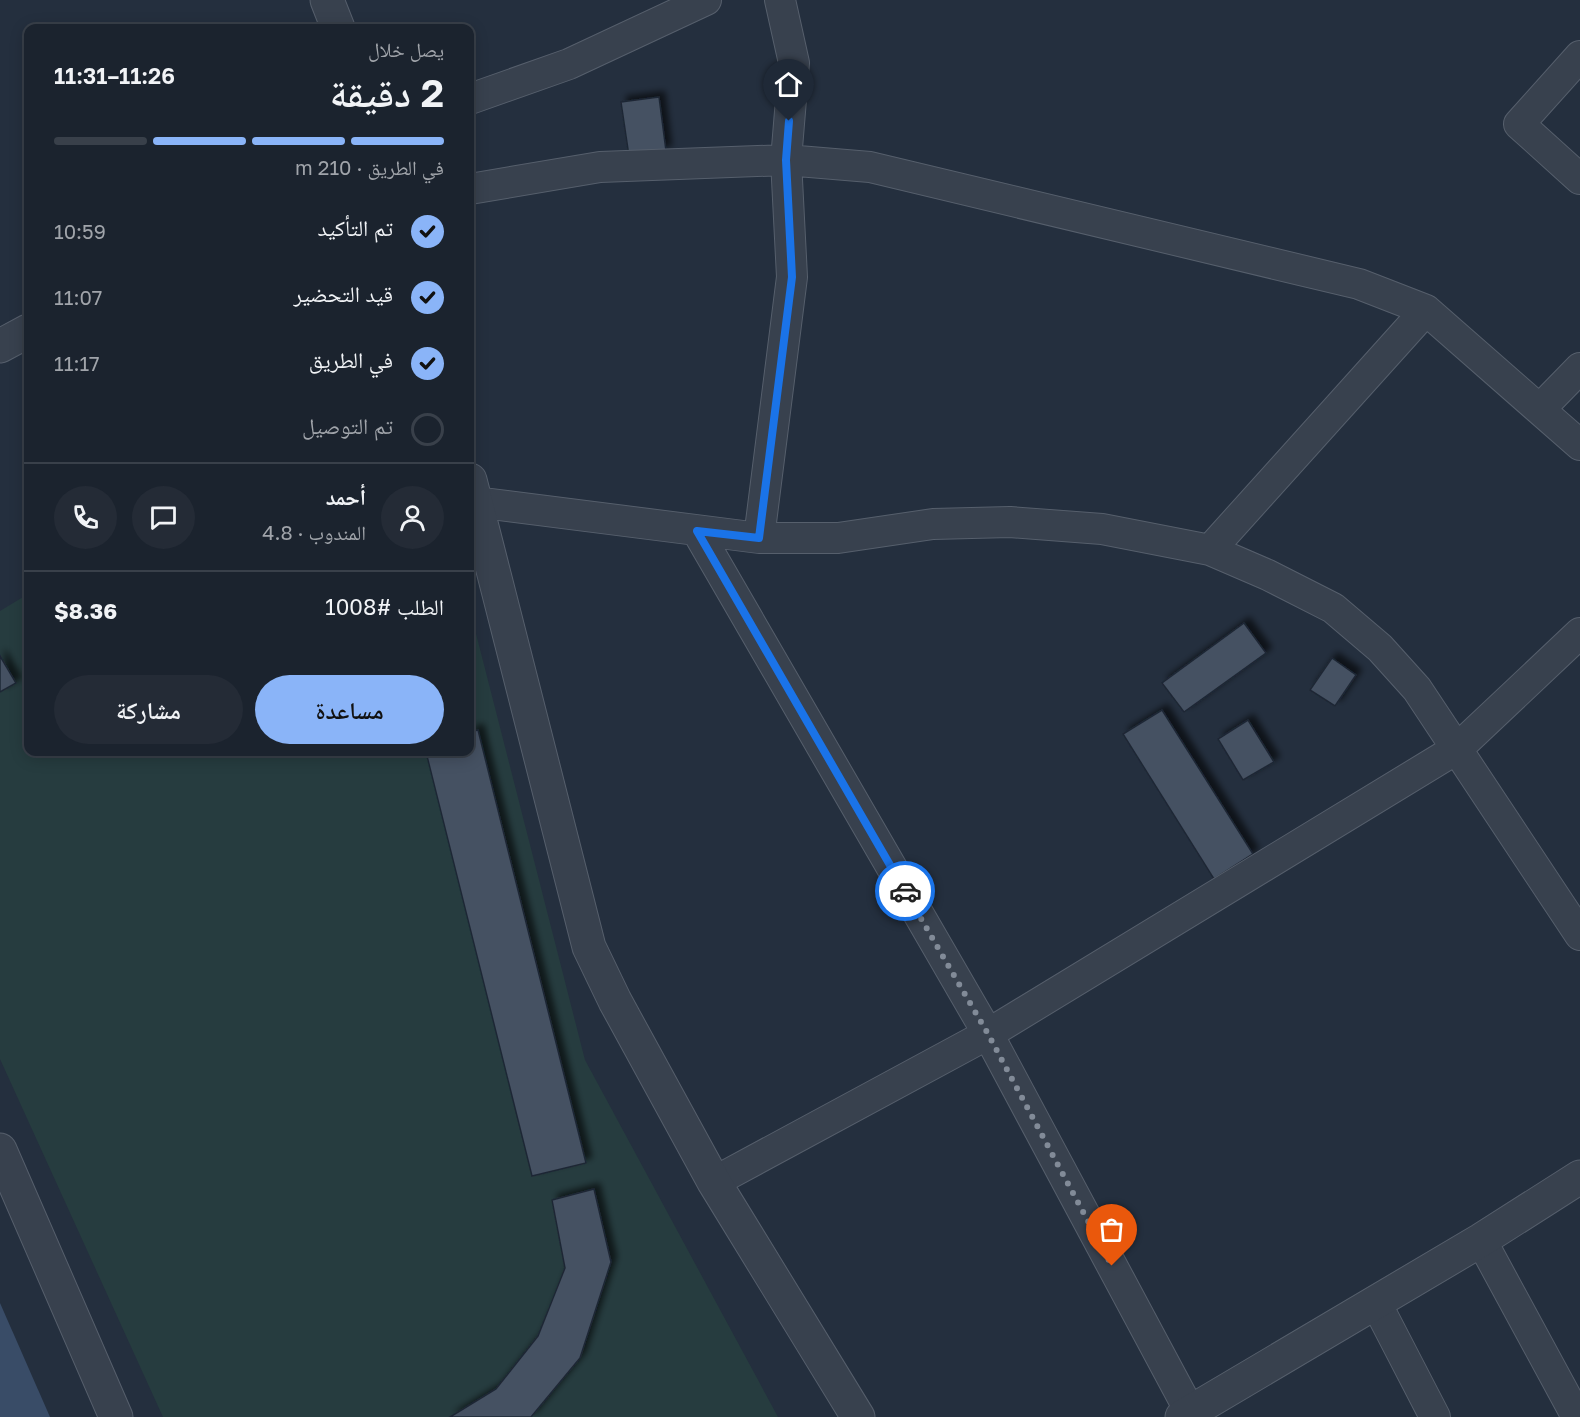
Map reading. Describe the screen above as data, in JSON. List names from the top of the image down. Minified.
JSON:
{"page":{"heading":["2 دقيقة","يصل خلال","11:26–11:31"],"panel":["أحمد","المندوب · 4.8","الطلب #1008","$8.36"],"bar":"في الطريق · 210 m","list":[["تم التأكيد","10:59"],["قيد التحضير","11:07"],["في الطريق","11:17"],"تم التوصيل"],"buttons":["مساعدة","مشاركة"]}}
